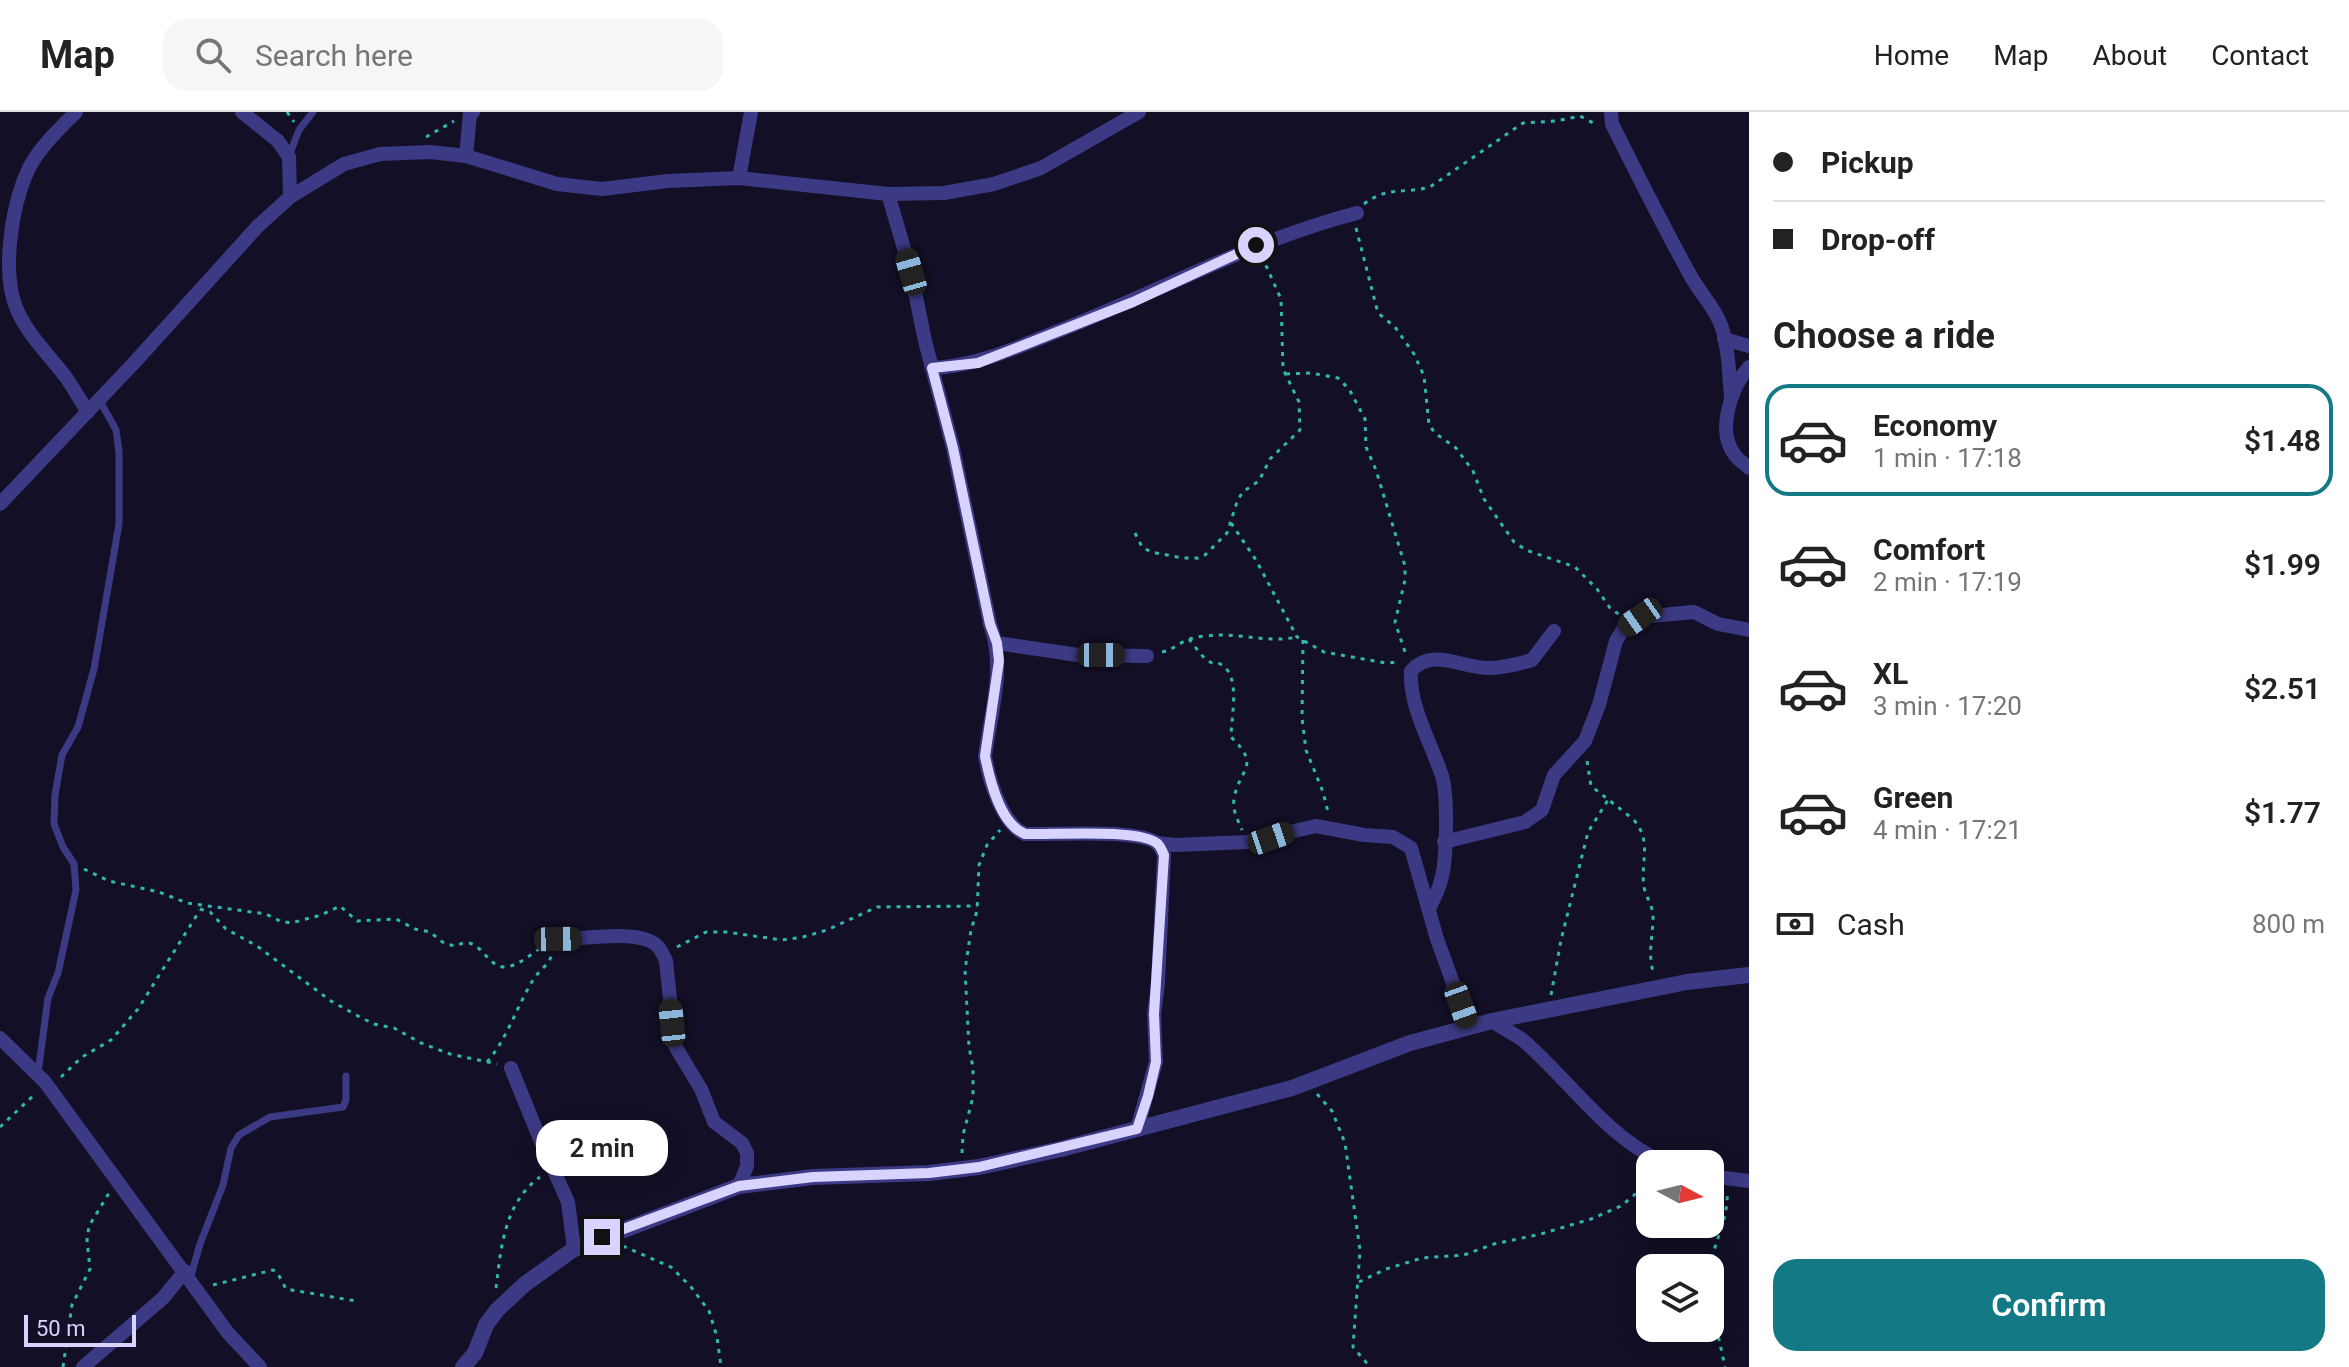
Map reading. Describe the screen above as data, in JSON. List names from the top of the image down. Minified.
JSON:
{"scale_bar":"50 m","north":"right","page":{"header":"Map","search":"Search here","nav":["Home","Map","About","Contact"],"banner":["Pickup","Drop-off"],"heading":"Choose a ride","list":[{"name":"Economy","note":"1 min · 17:18","value":"$1.48"},{"name":"Comfort","note":"2 min · 17:19","value":"$1.99"},{"name":"XL","note":"3 min · 17:20","value":"$2.51"},{"name":"Green","note":"4 min · 17:21","value":"$1.77"}],"pay":["Cash","800 m"],"bubble":"2 min","buttons":"Confirm","scale":"50 m"}}
